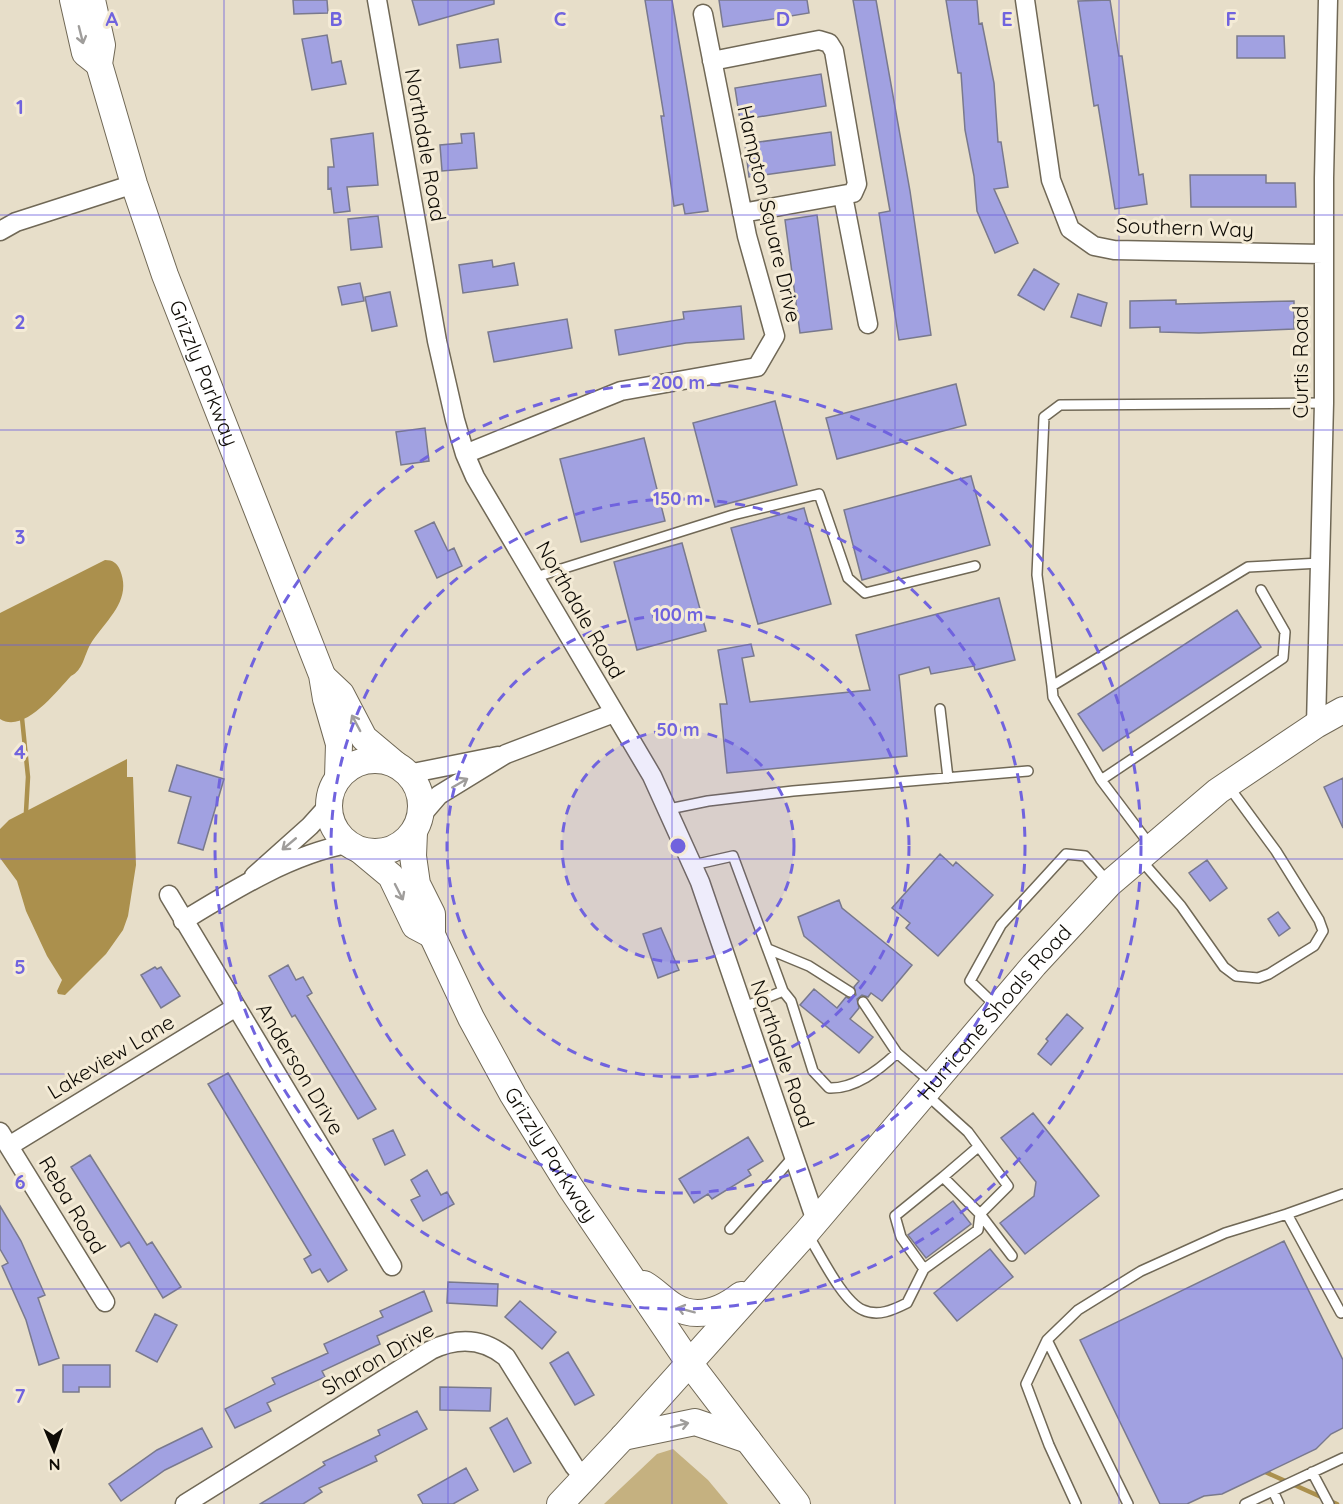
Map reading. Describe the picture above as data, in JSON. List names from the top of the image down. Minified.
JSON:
{"streets":{"street":["Northdale Road","Hampton Square Drive","Southern Way","Curtis Road","Grizzly Parkway","Hurricane Shoals Road","Lakeview Lane","Anderson Drive","Reba Road","Sharon Drive"]},"crossings":[["Northdale Road","Hampton Square Drive"],["Northdale Road","Hurricane Shoals Road"],["Southern Way","Curtis Road"],["Curtis Road","Hurricane Shoals Road"],["Grizzly Parkway","Hurricane Shoals Road"],["Hurricane Shoals Road","Sharon Drive"],["Lakeview Lane","Anderson Drive"],["Lakeview Lane","Reba Road"]],"north":"bottom","grid":{"columns":["A","B","C","D","E","F"],"rows":["1","2","3","4","5","6","7"]},"rings":["200 m","150 m","100 m","50 m"]}
